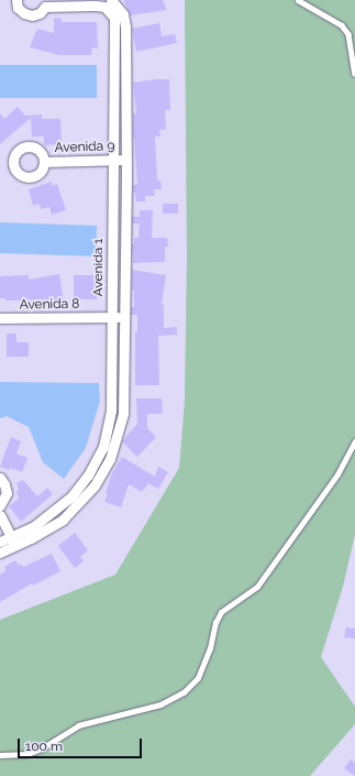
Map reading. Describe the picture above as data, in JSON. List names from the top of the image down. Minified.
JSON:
{"streets":{"street":["Avenida 9","Avenida 1","Avenida 8"]},"crossings":[["Avenida 9","Avenida 1"],["Avenida 1","Avenida 8"]],"scale_bar":"100 m"}
